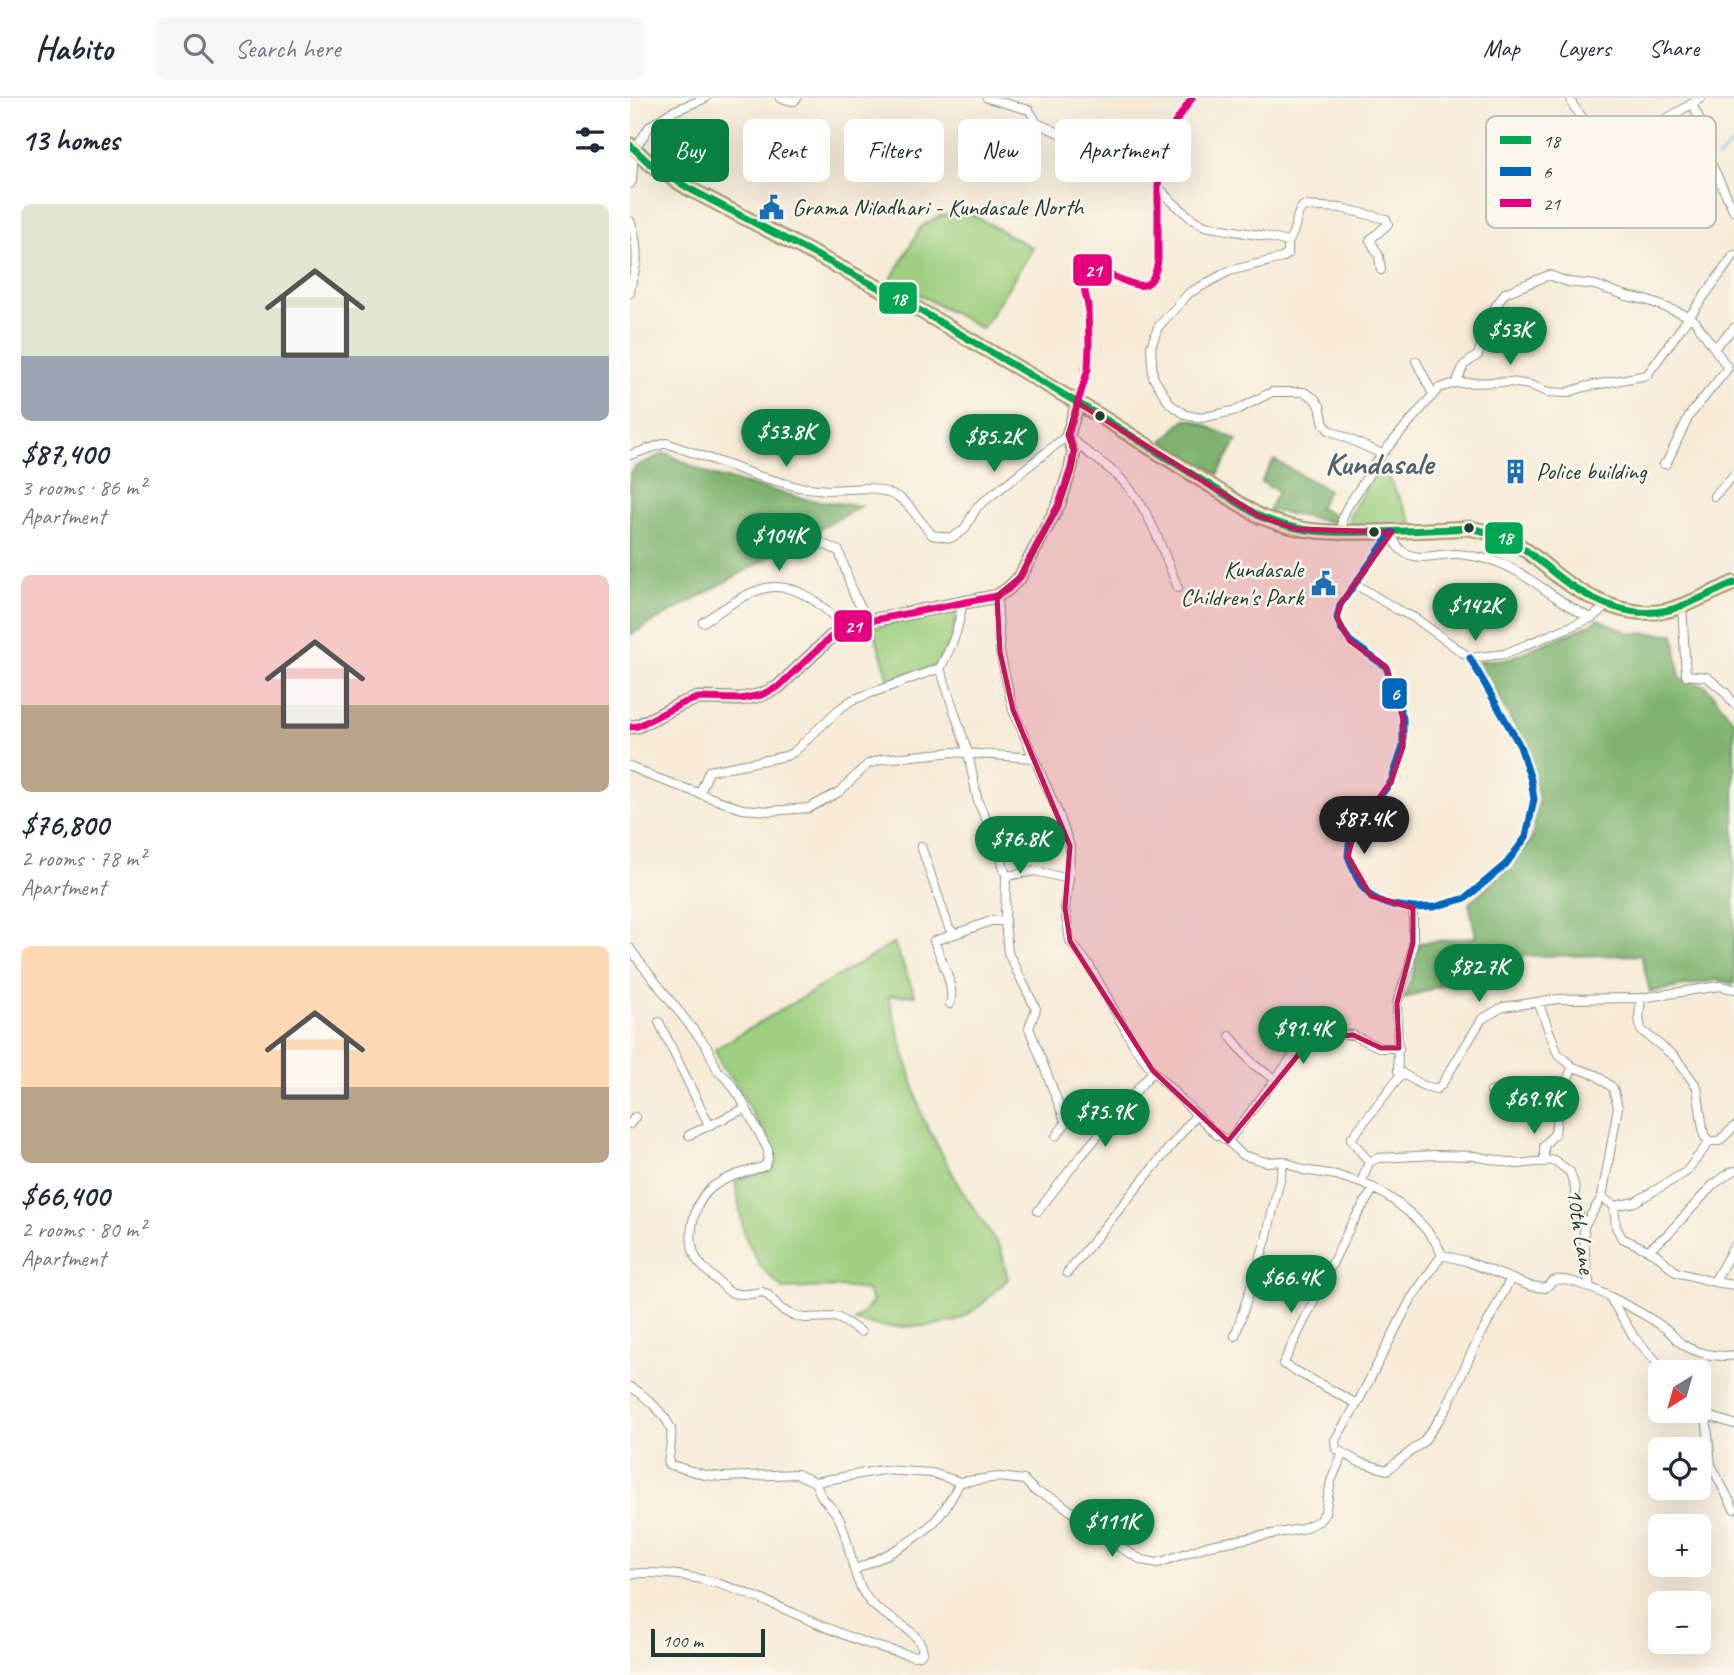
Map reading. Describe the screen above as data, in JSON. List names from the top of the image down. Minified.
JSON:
{"streets":{"street":["10th Lane"]},"districts":["Kundasale"],"places":{"public building":["Grama Niladhari - Kundasale North","Kundasale Children's Park"],"building":["Police building"]},"lines":["transit line 21","transit line 18","transit line 6"],"legend":["18","6","21"],"scale_bar":"100 m","north":"bottom left","page":{"header":"Habito","search":"Search here","nav":["Map","Layers","Share"],"heading":"13 homes","chip":["Buy","Rent","Filters","New","Apartment"],"list":[{"name":"$87,400","note":"3 rooms · 86 m² · Apartment"},{"name":"$76,800","note":"2 rooms · 78 m² · Apartment"},{"name":"$66,400","note":"2 rooms · 80 m² · Apartment"}],"price":["$53K","$53.8K","$85.2K","$104K","$142K","$87.4K","$76.8K","$82.7K","$91.4K","$69.9K","$75.9K","$66.4K","$111K"],"map_buttons":["+","−"],"scale":"100 m"}}
